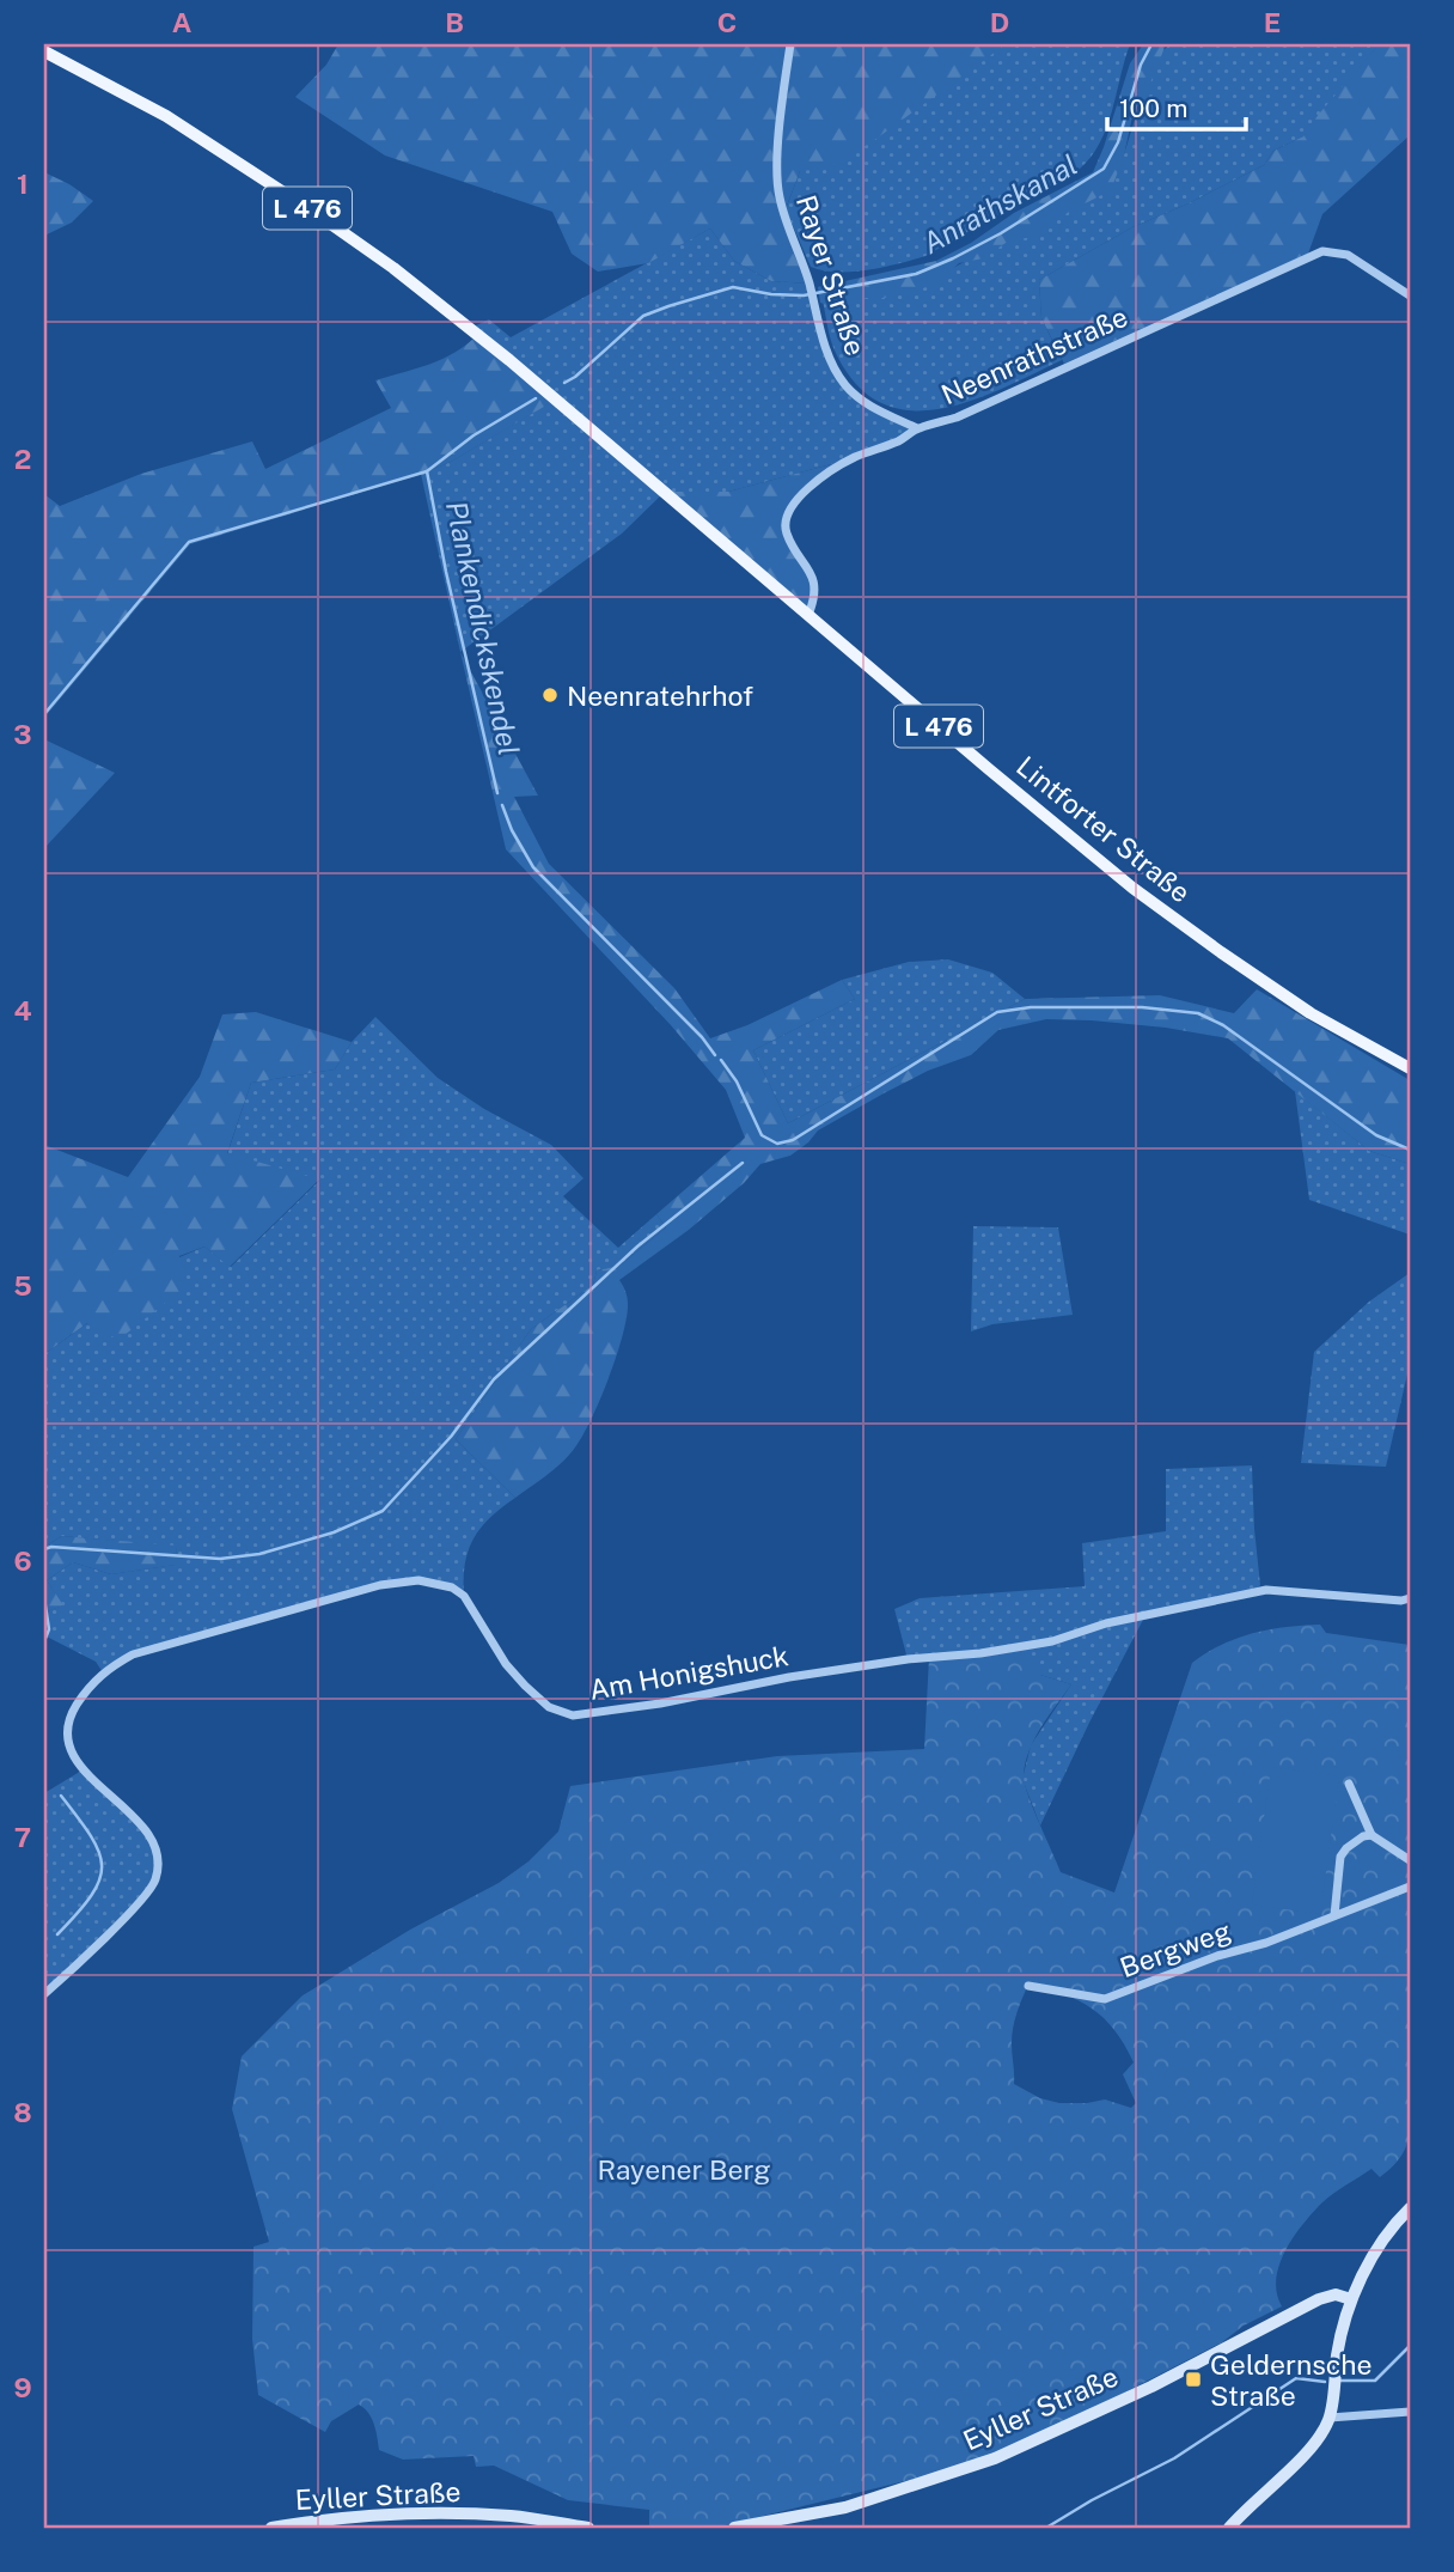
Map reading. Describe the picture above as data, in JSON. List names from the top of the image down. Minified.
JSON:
{"streets":{"main road":["L 476","Lintforter Straße","Eyller Straße"],"street":["Rayer Straße","Neenrathstraße","Am Honigshuck","Bergweg"]},"crossings":[["Rayer Straße","Neenrathstraße"],["Neenrathstraße","Lintforter Straße"]],"water":["Anrathskanal","Plankendickskendel"],"parks":["Rayener Berg"],"places":{"other":["Neenratehrhof"],"transit":["Geldernsche Straße"]},"scale_bar":"100 m","grid":{"columns":["A","B","C","D","E"],"rows":["1","2","3","4","5","6","7","8","9"]}}
